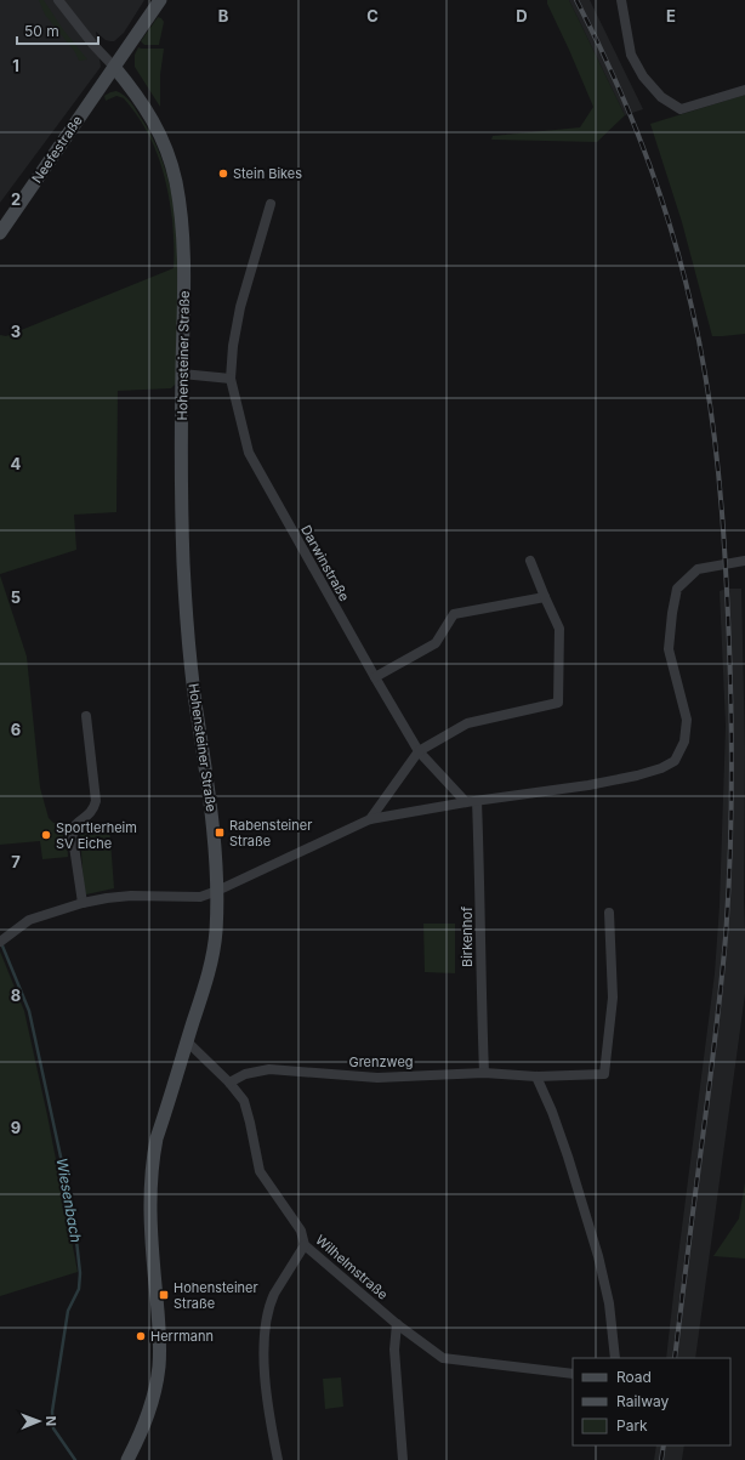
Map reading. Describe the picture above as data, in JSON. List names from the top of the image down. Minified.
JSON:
{"streets":{"main road":["Neefestraße","Hohensteiner Straße"],"street":["Darwinstraße","Birkenhof","Grenzweg","Wilhelmstraße"]},"crossings":[["Neefestraße","Hohensteiner Straße"],["Hohensteiner Straße","Wilhelmstraße"],["Birkenhof","Grenzweg"],["Grenzweg","Wilhelmstraße"]],"water":["Wiesenbach"],"places":{"other":["Stein Bikes","Sportlerheim SV Eiche","Herrmann"],"transit":["Rabensteiner Straße","Hohensteiner Straße"]},"legend":["Road","Railway","Park"],"scale_bar":"50 m","north":"right","grid":{"columns":["B","C","D","E"],"rows":["1","2","3","4","5","6","7","8","9"]}}
